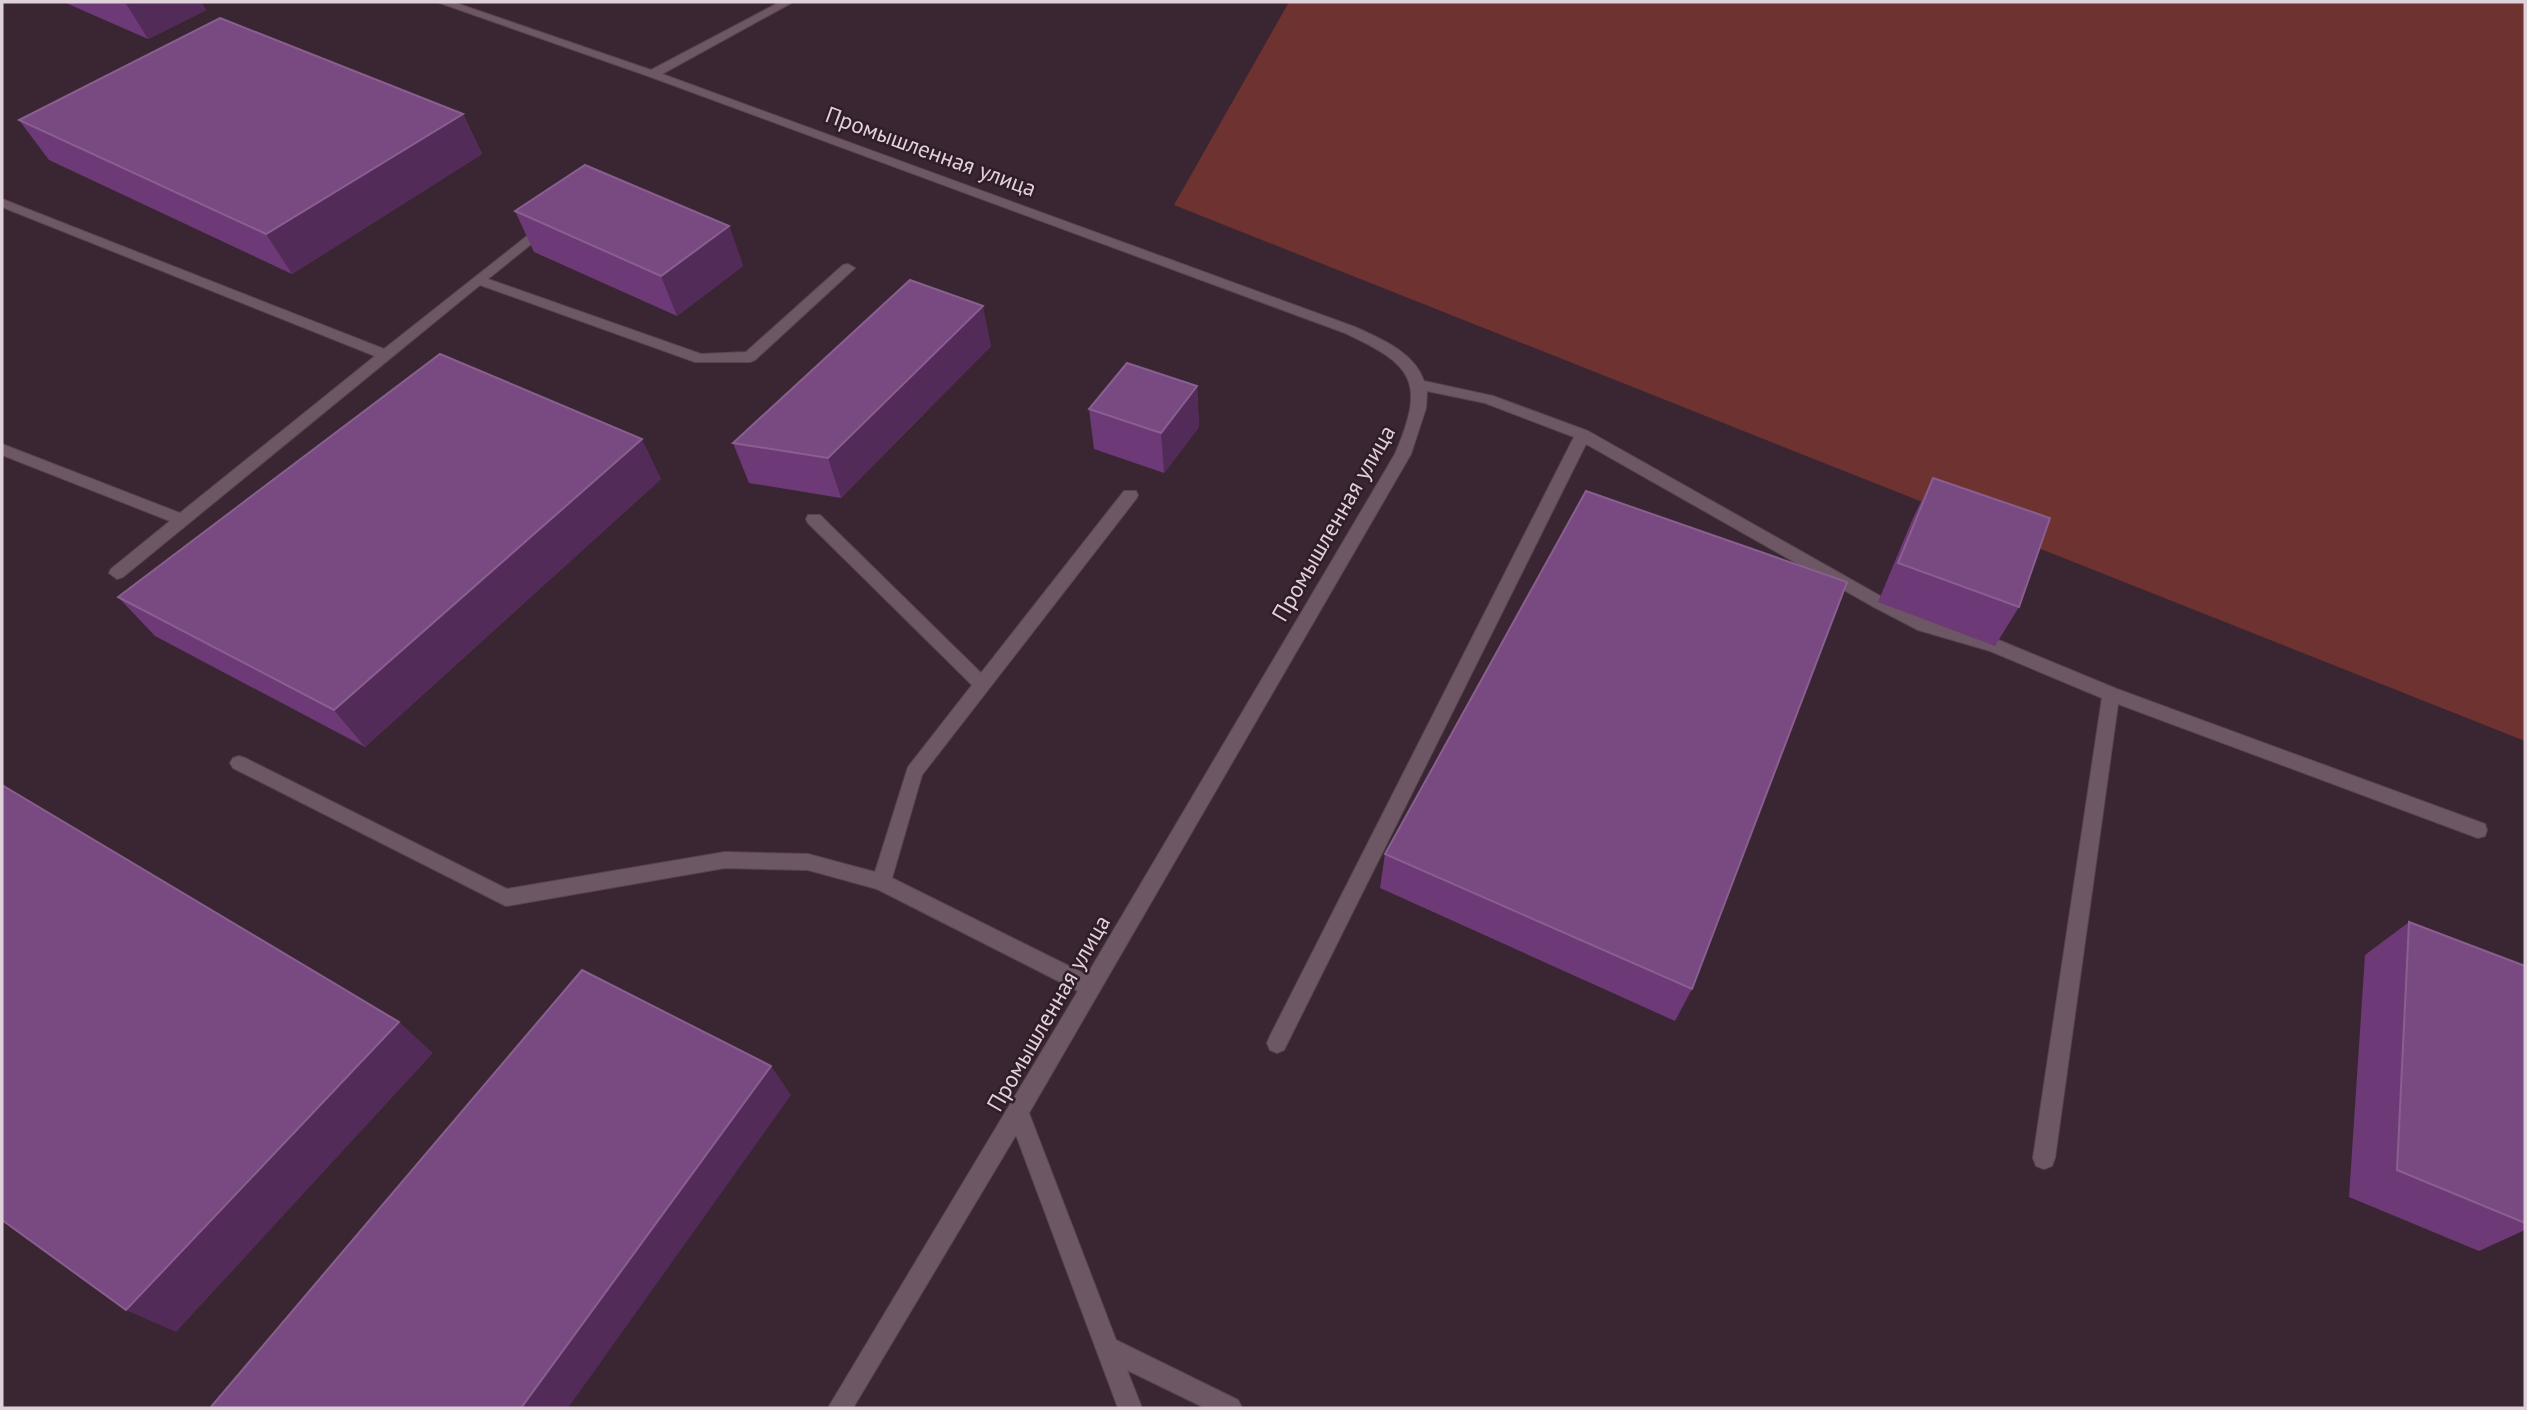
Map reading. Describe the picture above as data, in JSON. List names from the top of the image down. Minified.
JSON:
{"streets":{"street":["Промышленная улица"]}}
